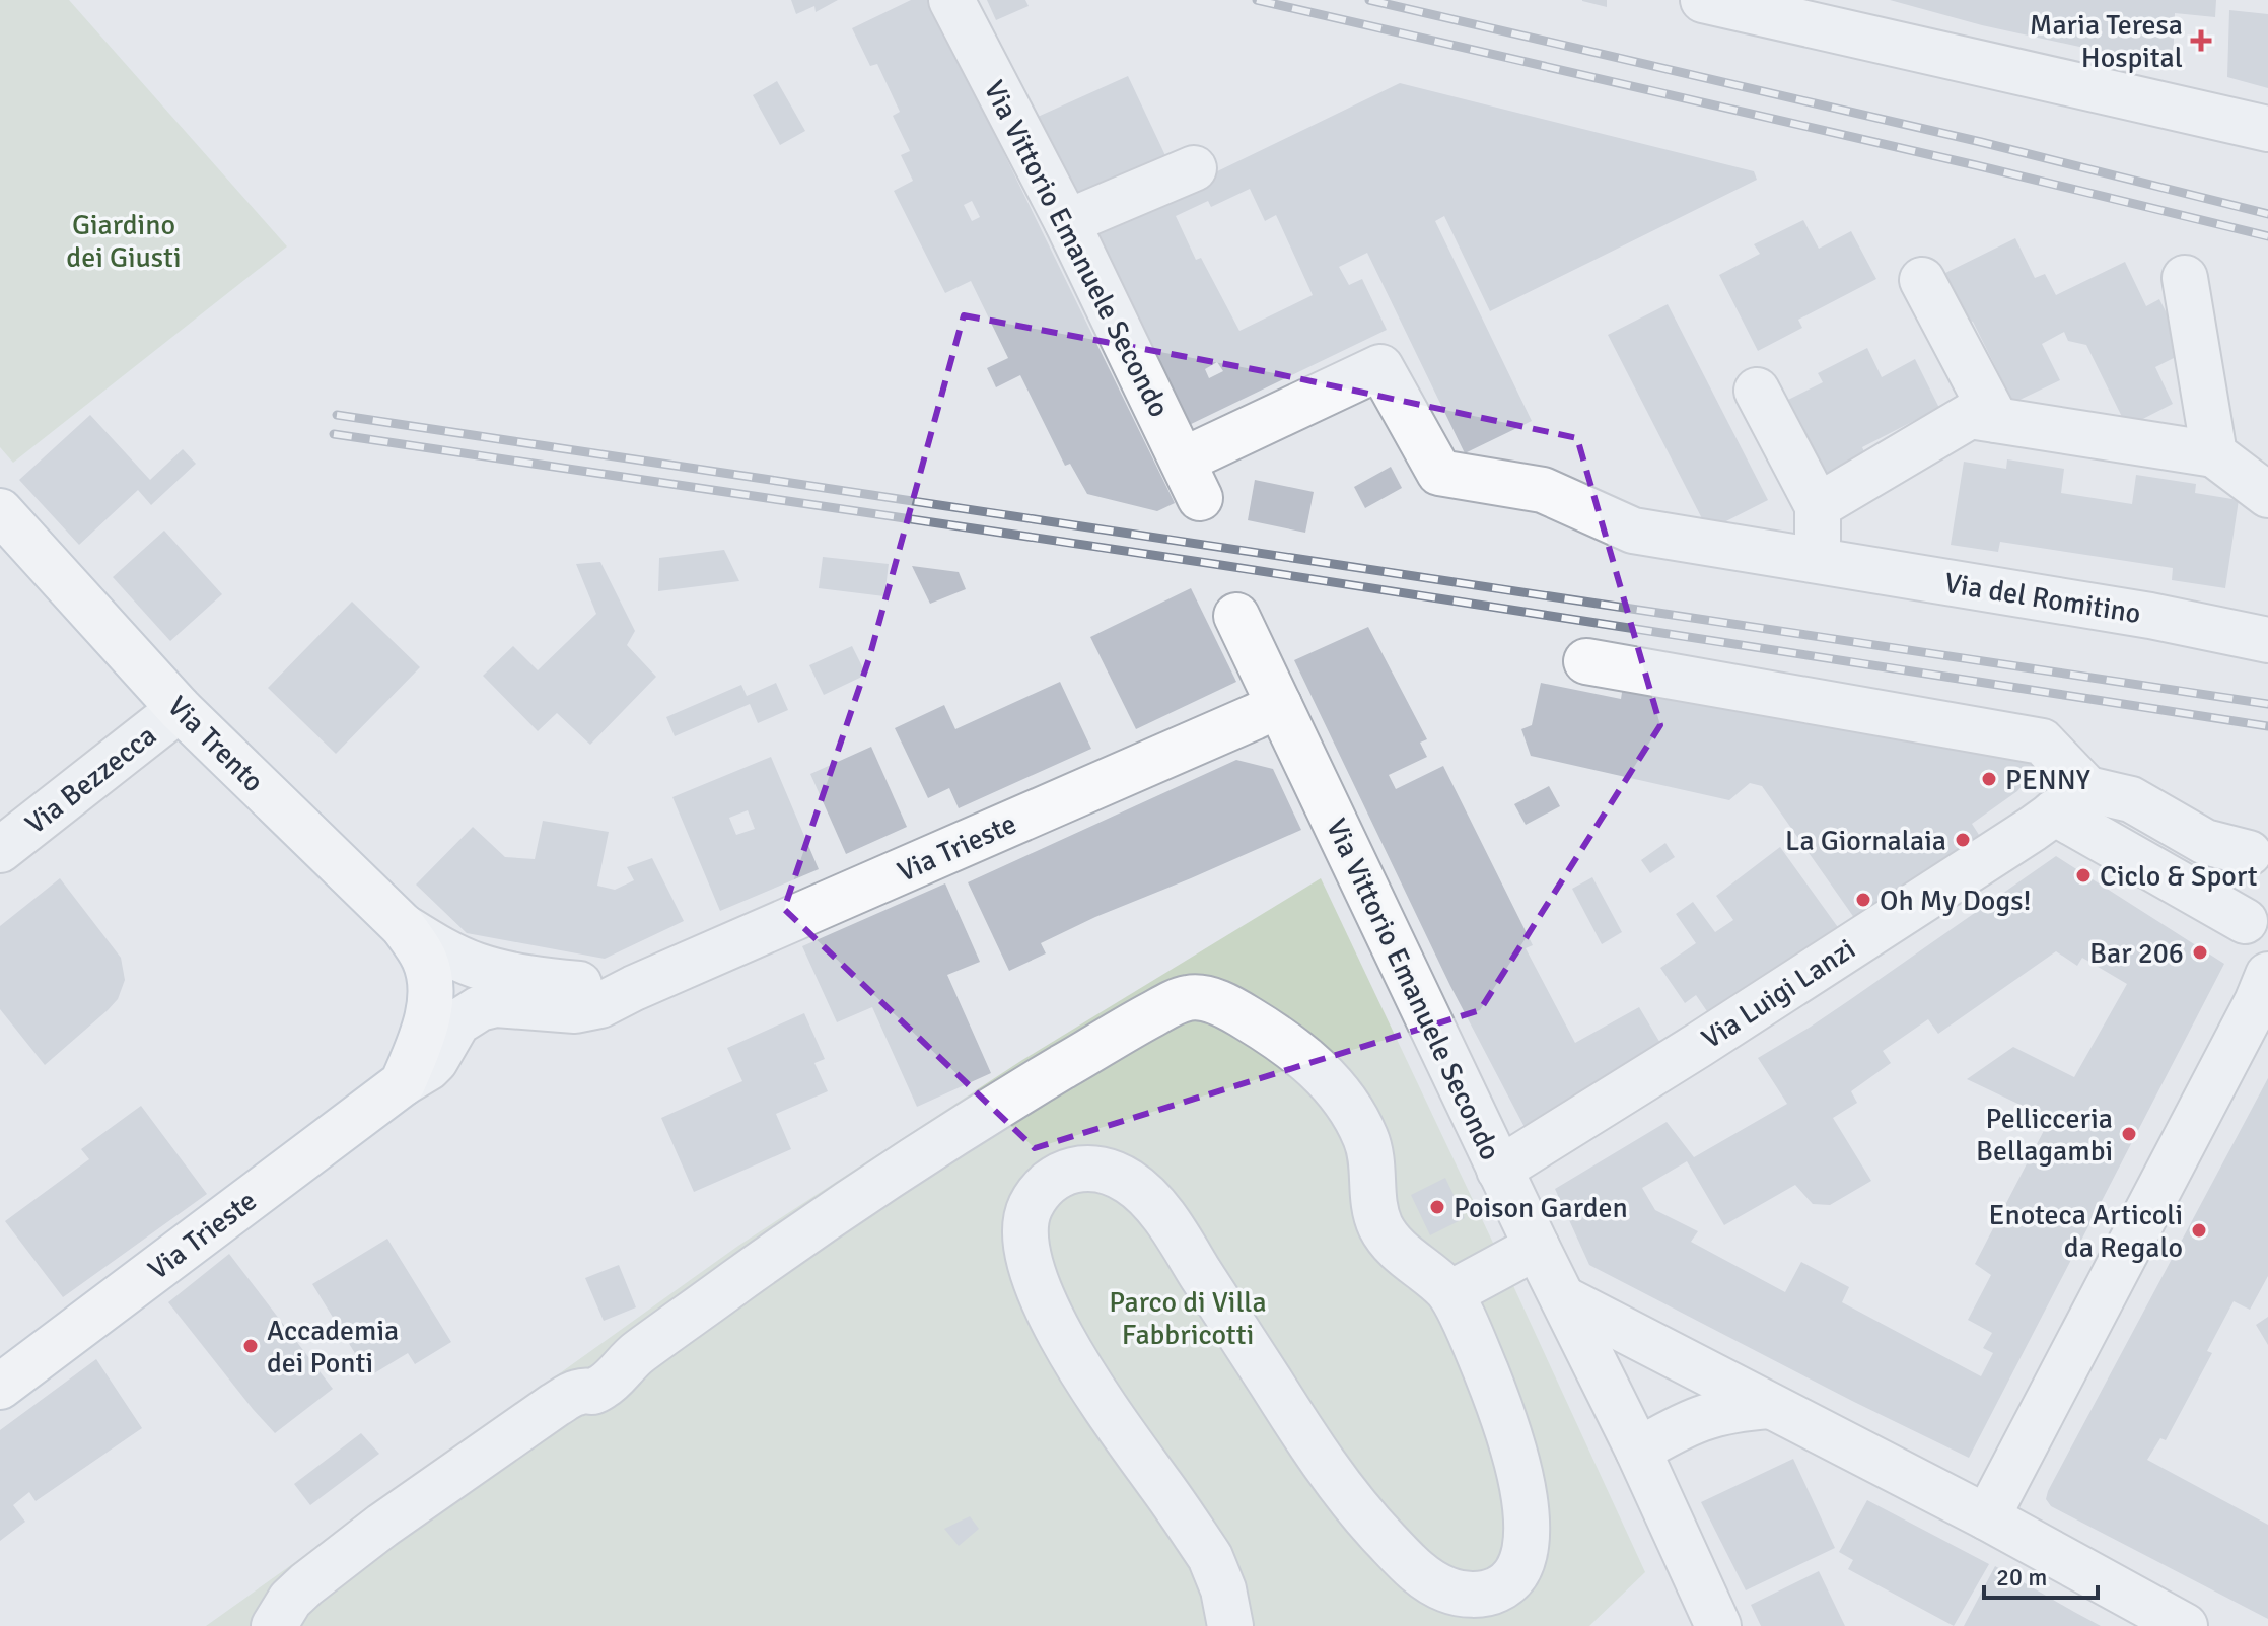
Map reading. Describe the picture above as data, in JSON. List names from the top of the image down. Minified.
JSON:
{"streets":{"main road":["Via Trento","Via Trieste"],"street":["Via Vittorio Emanuele Secondo","Via del Romitino","Via Bezzecca","Via Luigi Lanzi"]},"crossings":[["Via Vittorio Emanuele Secondo","Via del Romitino"],["Via Vittorio Emanuele Secondo","Via Trieste"],["Via Vittorio Emanuele Secondo","Via Luigi Lanzi"],["Via Trento","Via Bezzecca"],["Via Trento","Via Trieste"]],"parks":["Giardino dei Giusti","Parco di Villa Fabbricotti"],"places":{"health":["Maria Teresa Hospital"],"other":["PENNY","La Giornalaia","Ciclo & Sport","Oh My Dogs!","Bar 206","Pellicceria Bellagambi","Poison Garden","Enoteca Articoli da Regalo","Accademia dei Ponti"]},"scale_bar":"20 m"}
